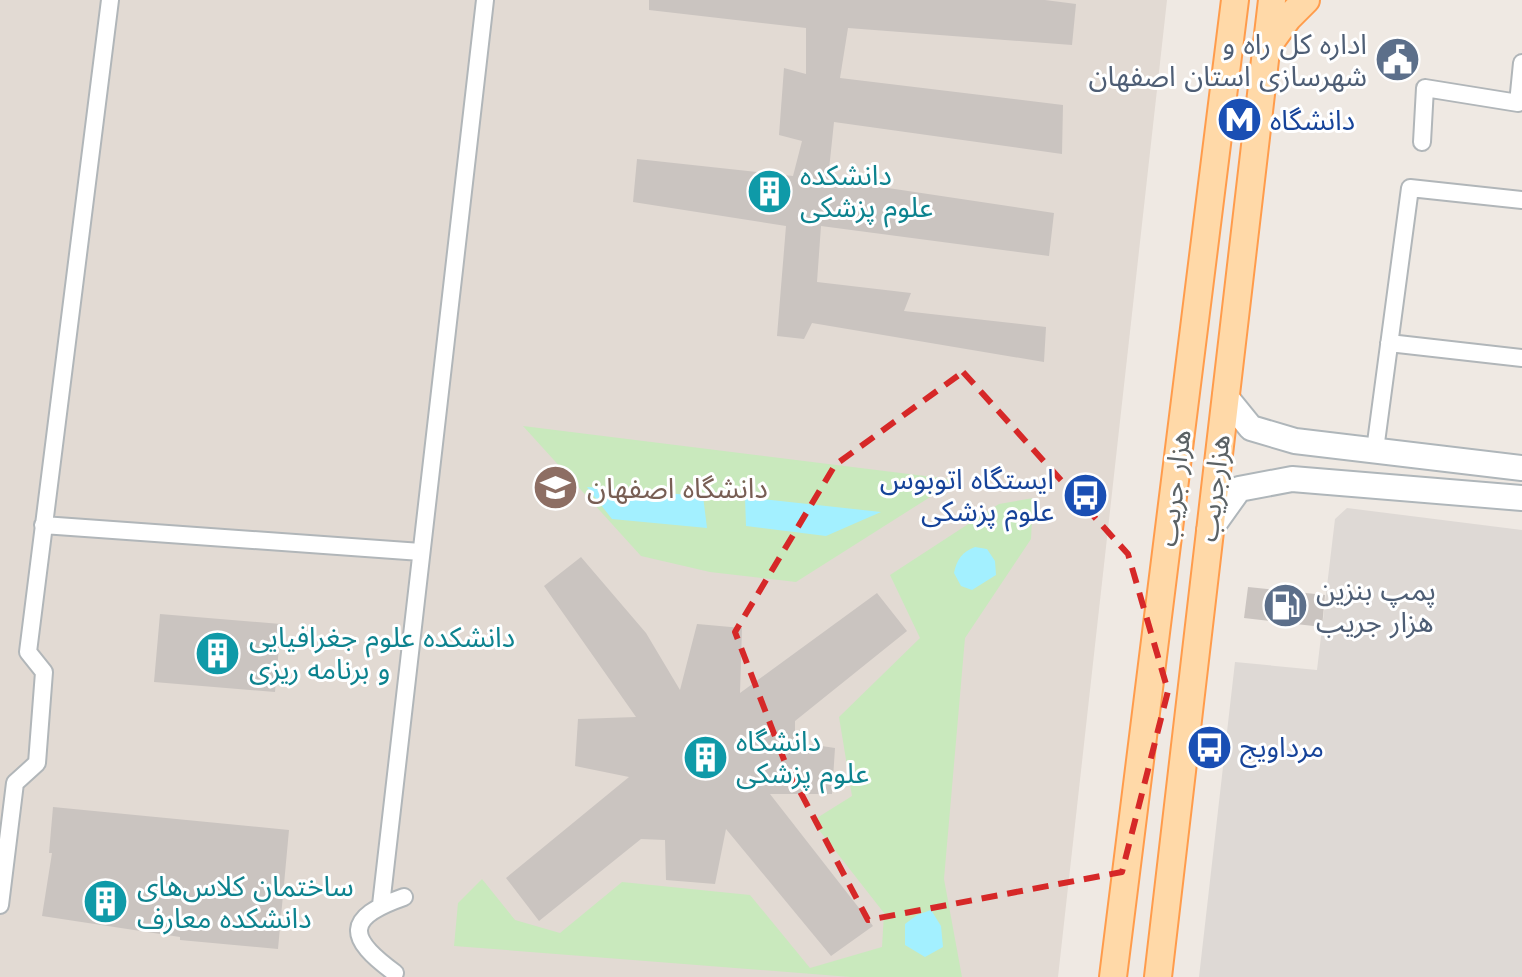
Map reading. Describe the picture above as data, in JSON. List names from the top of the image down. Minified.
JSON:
{"streets":{"main road":["هزار جریب","هزارجریب"]},"places":{"public building":["اداره کل راه و شهرسازی استان اصفهان"],"metro station":["دانشگاه"],"building":["دانشکده علوم پزشکی","دانشکده علوم جغرافیایی و برنامه ریزی","دانشگاه علوم پزشکی","ساختمان کلاس‌های دانشکده معارف"],"school or university":["دانشگاه اصفهان"],"bus stop":["ایستگاه اتوبوس علوم پزشکی","مرداویج"],"fuel station":["پمپ بنزین هزار جریب"]}}
